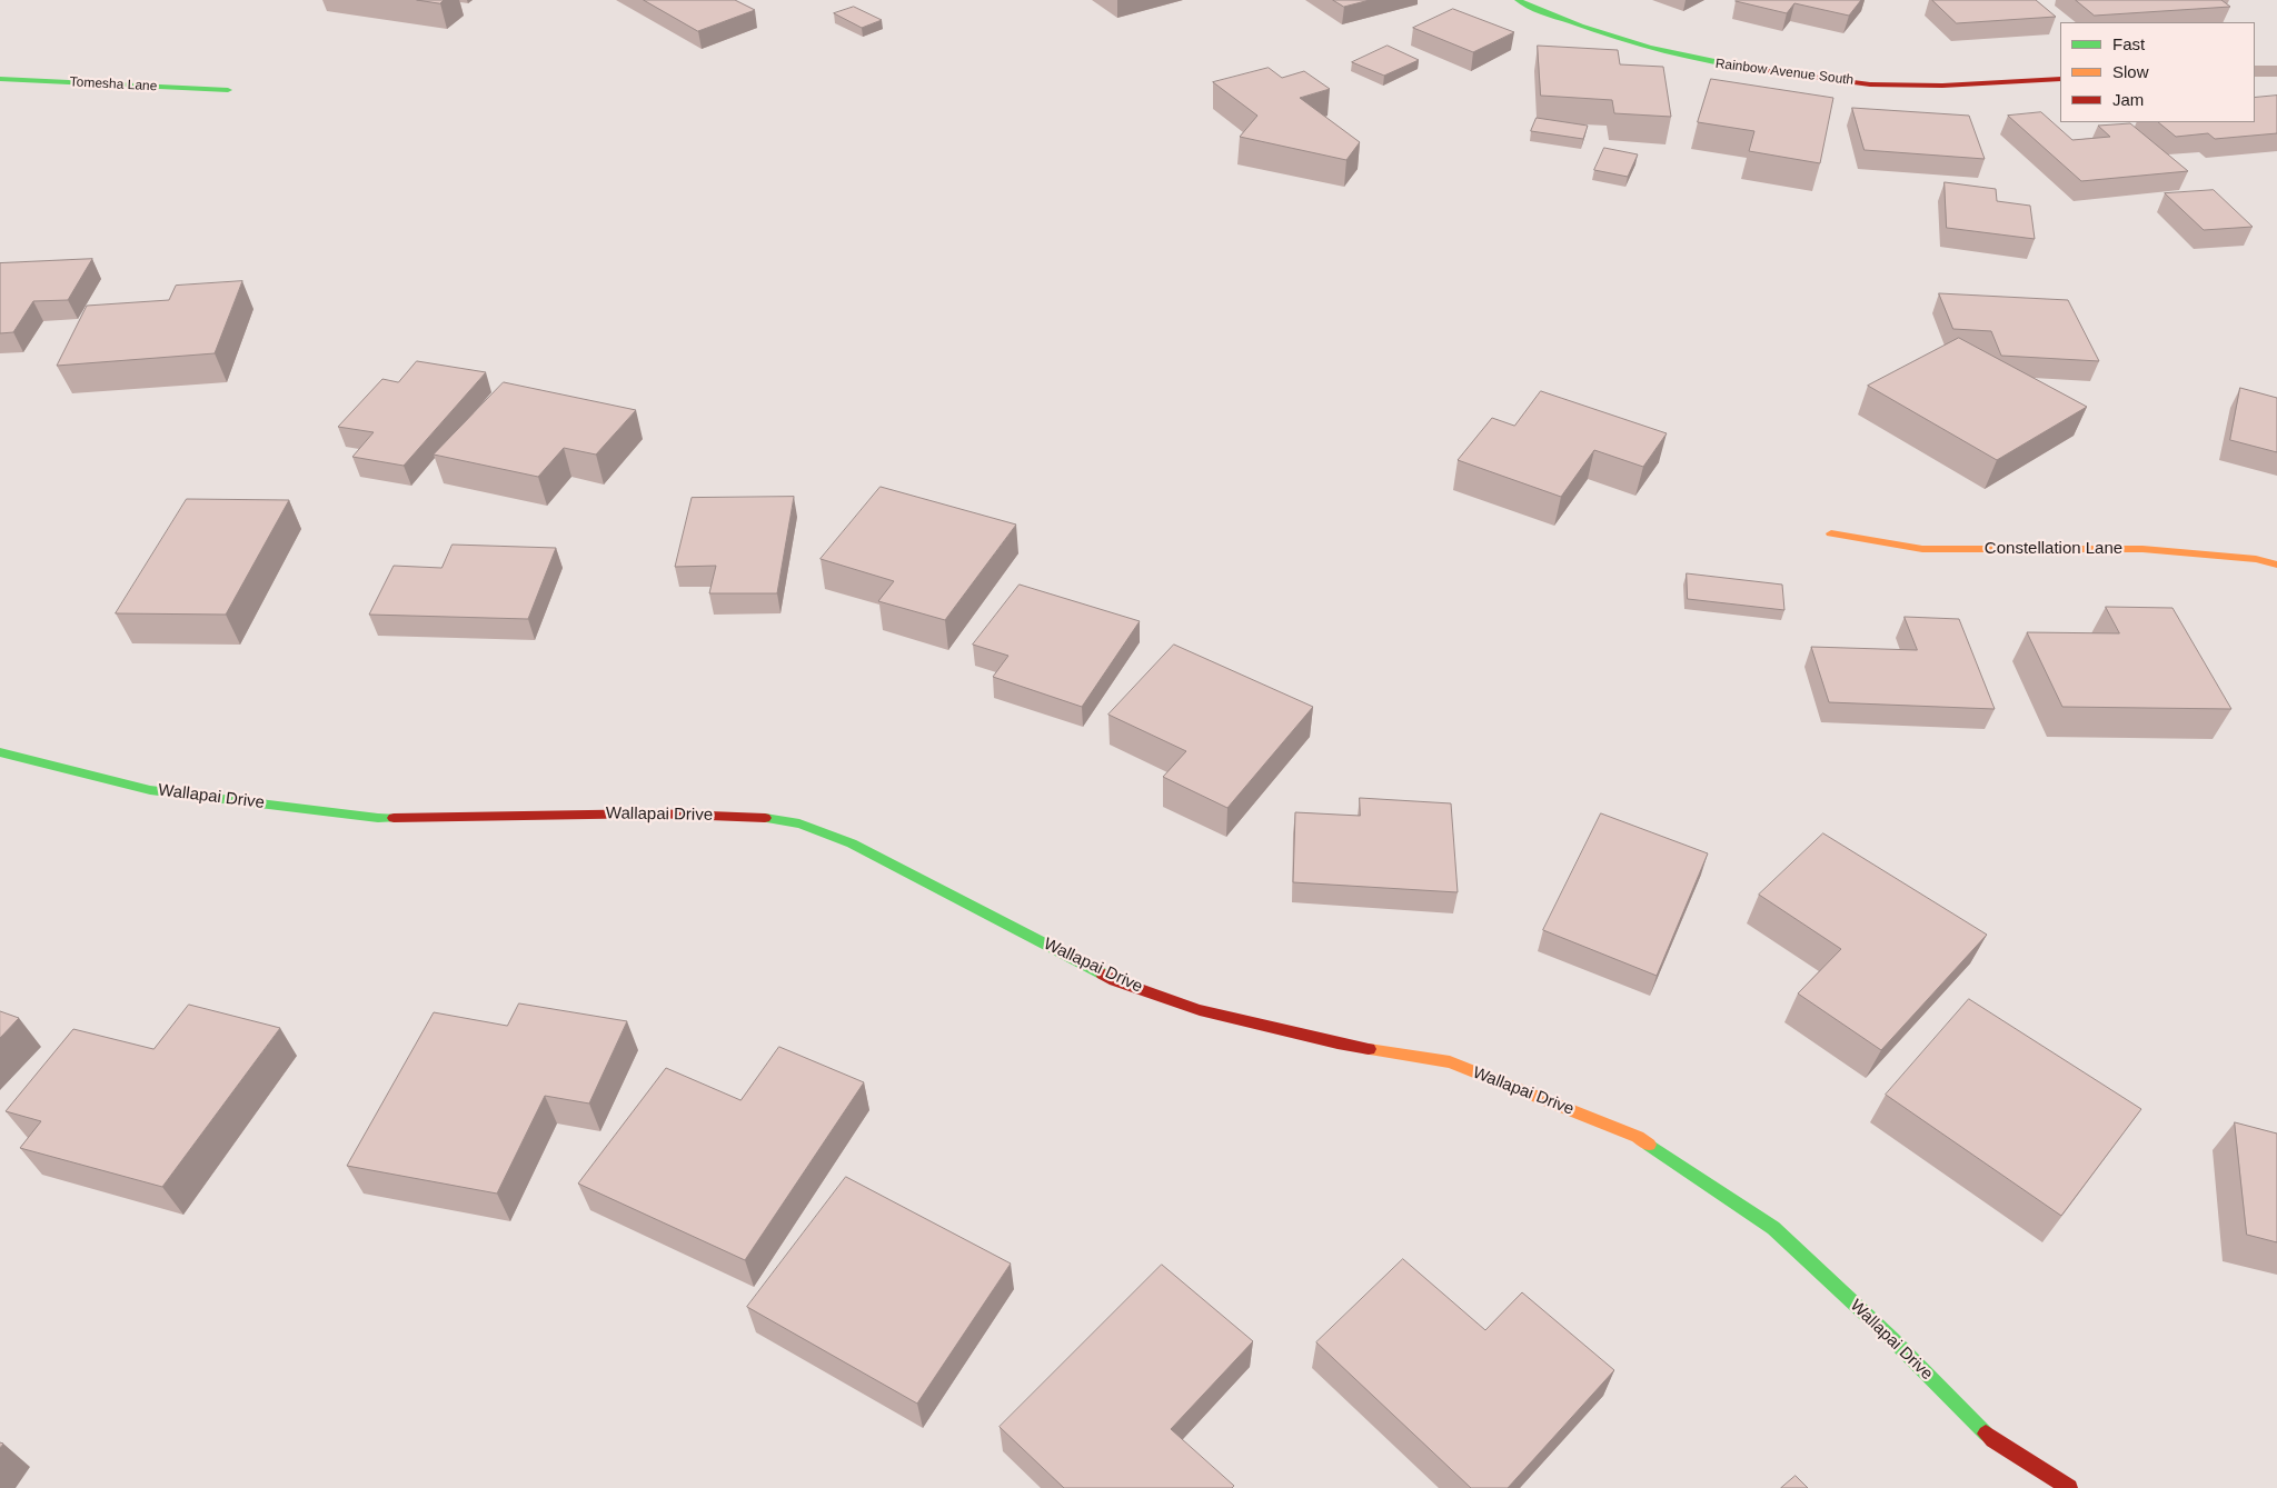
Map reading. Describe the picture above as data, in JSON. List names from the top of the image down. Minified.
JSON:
{"streets":{"street":["Rainbow Avenue South","Tomesha Lane","Constellation Lane","Wallapai Drive"]},"legend":["Fast","Slow","Jam"]}
